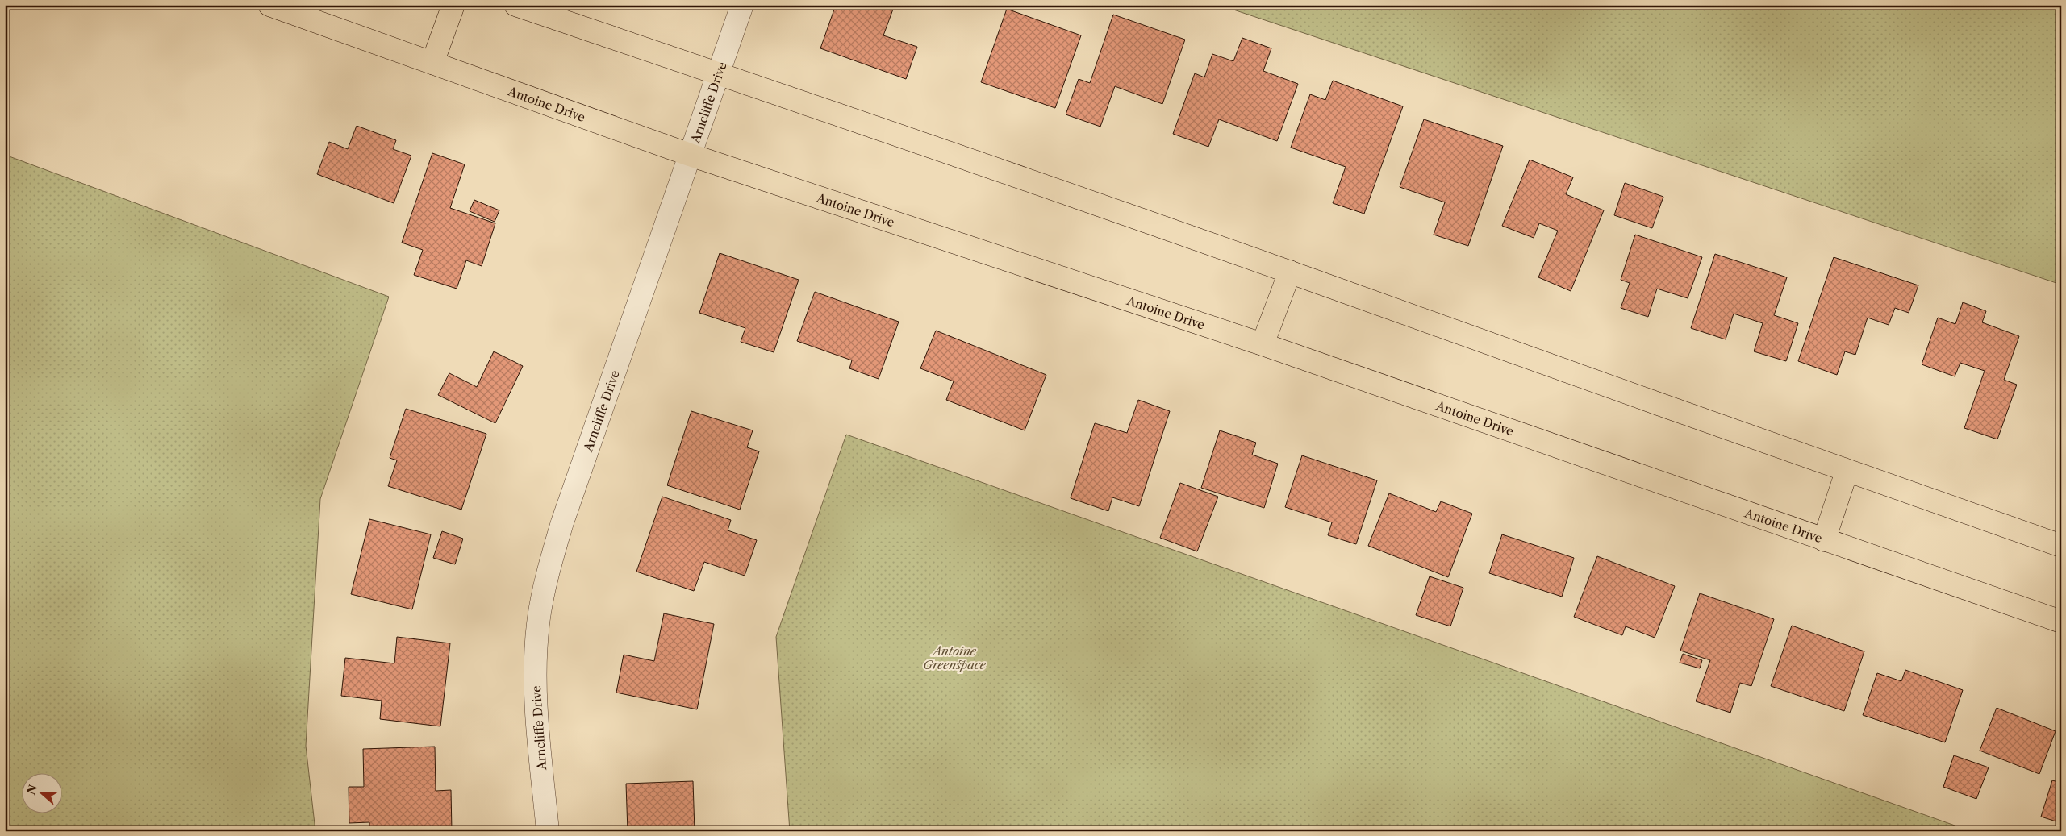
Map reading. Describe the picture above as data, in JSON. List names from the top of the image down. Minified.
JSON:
{"streets":{"main road":["Antoine Drive"],"street":["Arncliffe Drive"]},"crossings":[["Arncliffe Drive","Antoine Drive"]],"parks":["Antoine Greenspace"],"north":"left"}
